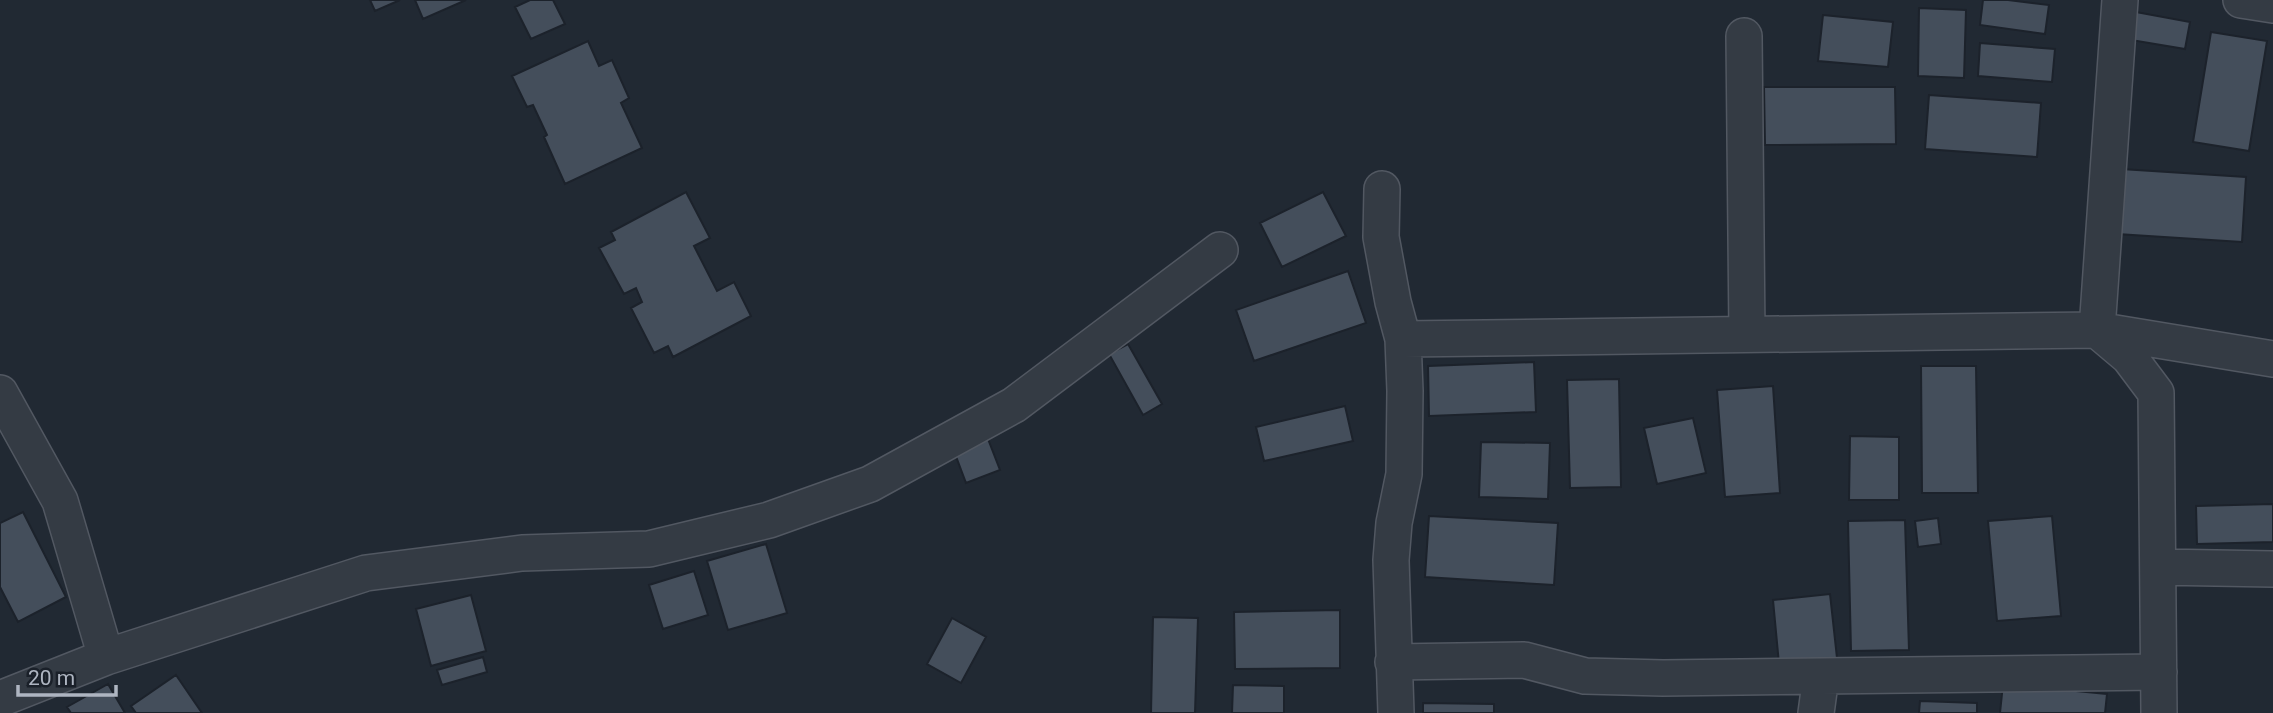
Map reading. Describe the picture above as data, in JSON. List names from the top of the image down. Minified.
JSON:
{"scale_bar":"20 m"}
